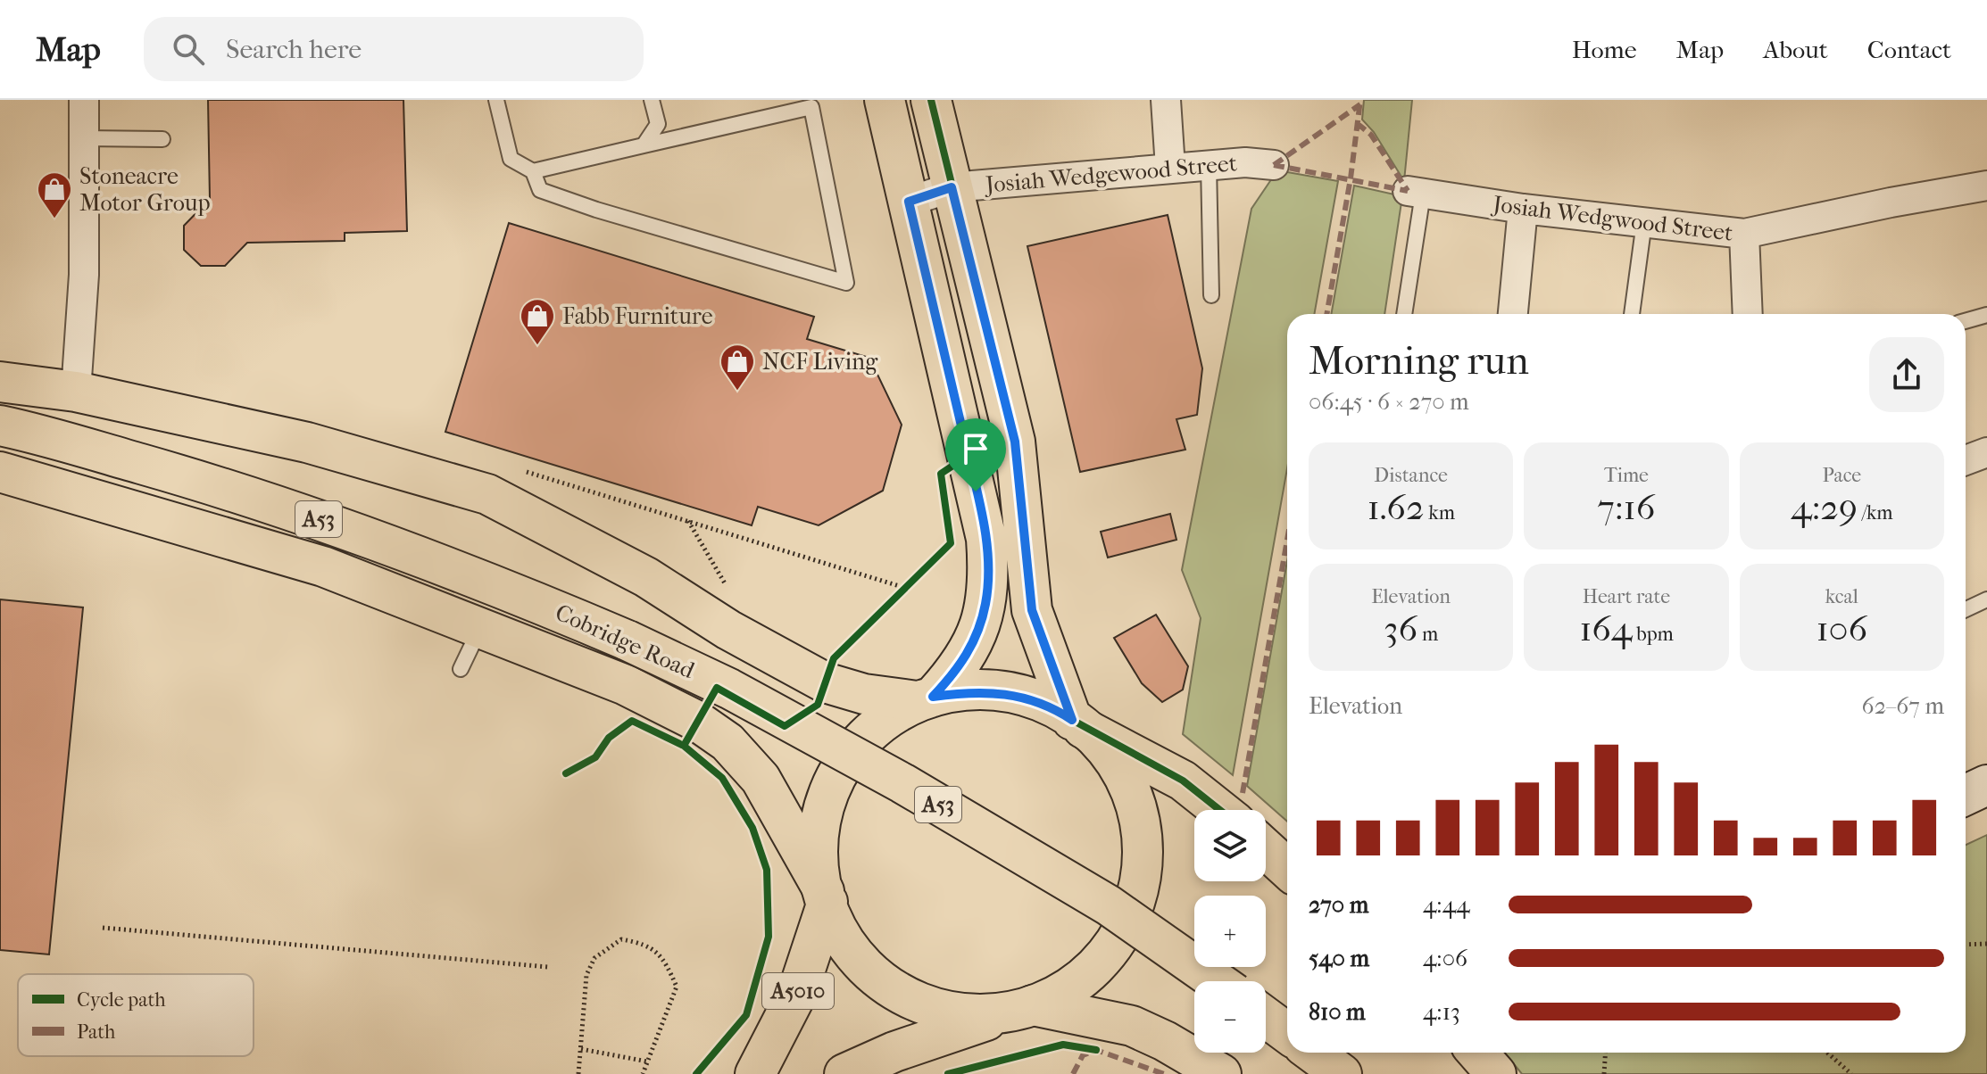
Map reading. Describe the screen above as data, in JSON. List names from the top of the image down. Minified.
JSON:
{"streets":{"main road":["A53","Cobridge Road","A5010"],"street":["Josiah Wedgewood Street","Josiah Wedgwood Street"]},"places":{"shop":["Stoneacre Motor Group","Fabb Furniture","NCF Living"]},"legend":["Cycle path","Path"],"page":{"header":"Map","search":"Search here","nav":["Home","Map","About","Contact"],"heading":["Morning run","06:45 · 6 × 270 m"],"stats":[["Distance","1.62 km"],["Time","7:16"],["Pace","4:29 /km"],["Elevation","36 m"],["Heart rate","164 bpm"],["kcal","106"]],"chart":["Elevation","62–67 m"],"map_buttons":["+","−"],"list":[{"name":"270 m","note":"4:44"},{"name":"540 m","note":"4:06"},{"name":"810 m","note":"4:13"}]}}
